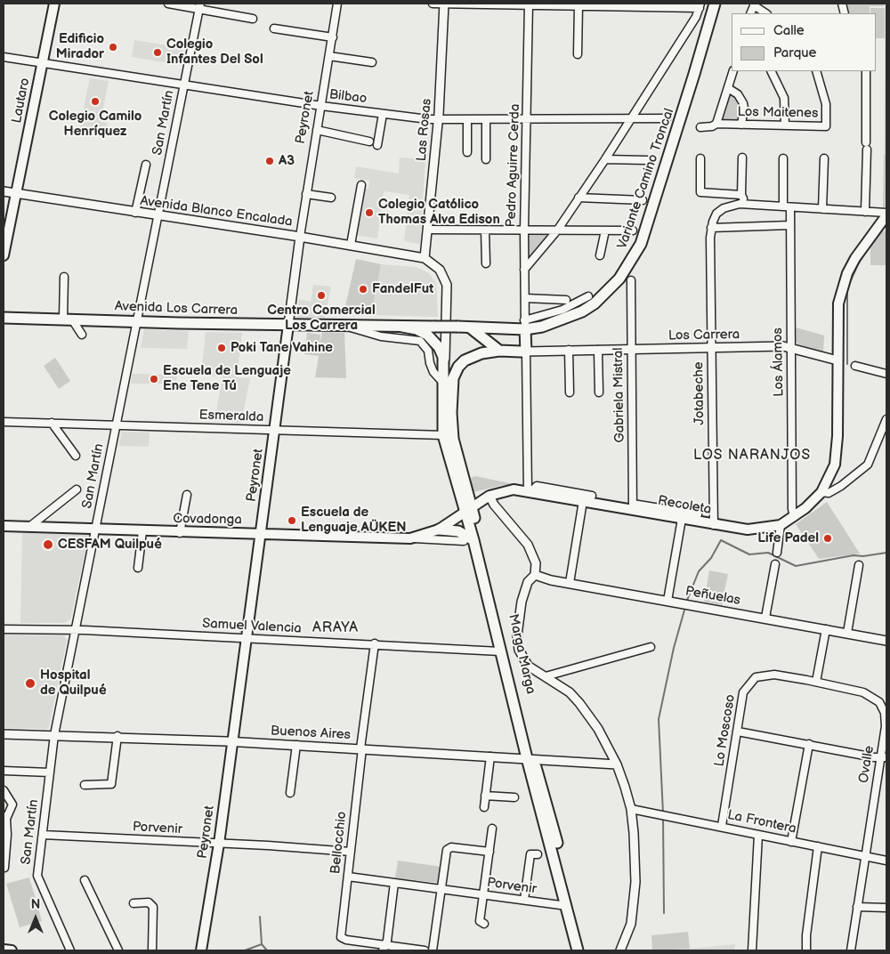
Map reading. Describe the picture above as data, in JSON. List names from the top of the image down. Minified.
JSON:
{"streets":{"main road":["Lautaro","Peyronet","Variante Camino Troncal","Avenida Los Carrera","Recoleta","Covadonga","Marga Marga"],"street":["Bilbao","Los Maitenes","San Martín","Las Rosas","Pedro Aguirre Cerda","Avenida Blanco Encalada","Los Carrera","Los Álamos","Jotabeche","Gabriela Mistral","Esmeralda","Peñuelas","Samuel Valencia","Lo Moscoso","Buenos Aires","Ovalle","La Frontera","Porvenir","Bellocchio"]},"crossings":[["Bilbao","Lautaro"],["Bilbao","Peyronet"],["Bilbao","San Martín"],["Bilbao","Las Rosas"],["Bilbao","Pedro Aguirre Cerda"],["Lautaro","Avenida Blanco Encalada"],["Peyronet","Avenida Blanco Encalada"],["Peyronet","Avenida Los Carrera"],["Peyronet","Esmeralda"],["Peyronet","Covadonga"],["Peyronet","Samuel Valencia"],["Peyronet","Buenos Aires"],["Peyronet","Porvenir"],["San Martín","Avenida Blanco Encalada"],["San Martín","Avenida Los Carrera"],["San Martín","Esmeralda"],["San Martín","Covadonga"],["San Martín","Samuel Valencia"],["San Martín","Buenos Aires"],["San Martín","Porvenir"],["Las Rosas","Avenida Blanco Encalada"],["Las Rosas","Marga Marga"],["Pedro Aguirre Cerda","Variante Camino Troncal"],["Variante Camino Troncal","Avenida Los Carrera"],["Avenida Blanco Encalada","Marga Marga"],["Avenida Los Carrera","Marga Marga"],["Los Carrera","Los Álamos"],["Los Carrera","Jotabeche"],["Los Carrera","Gabriela Mistral"],["Los Carrera","Recoleta"],["Los Álamos","Recoleta"],["Jotabeche","Recoleta"],["Gabriela Mistral","Recoleta"],["Esmeralda","Marga Marga"],["Recoleta","Covadonga"],["Recoleta","Marga Marga"],["Covadonga","Marga Marga"],["Samuel Valencia","Marga Marga"],["Samuel Valencia","Bellocchio"],["Marga Marga","Buenos Aires"],["Marga Marga","Porvenir"],["Lo Moscoso","Ovalle"],["Lo Moscoso","La Frontera"],["Buenos Aires","Bellocchio"],["Ovalle","La Frontera"],["Porvenir","Bellocchio"]],"districts":["LOS NARANJOS","ARAYA"],"places":["Edificio Mirador","Colegio Infantes Del Sol","Colegio Camilo Henríquez","A3","Colegio Católico Thomas Alva Edison","FandelFut","Centro Comercial Los Carrera","Poki Tane Vahine","Escuela de Lenguaje Ene Tene Tú","Escuela de Lenguaje AÜKEN","Life Padel","CESFAM Quilpué","Hospital de Quilpué"],"legend":["Calle","Parque"],"north":"top"}
